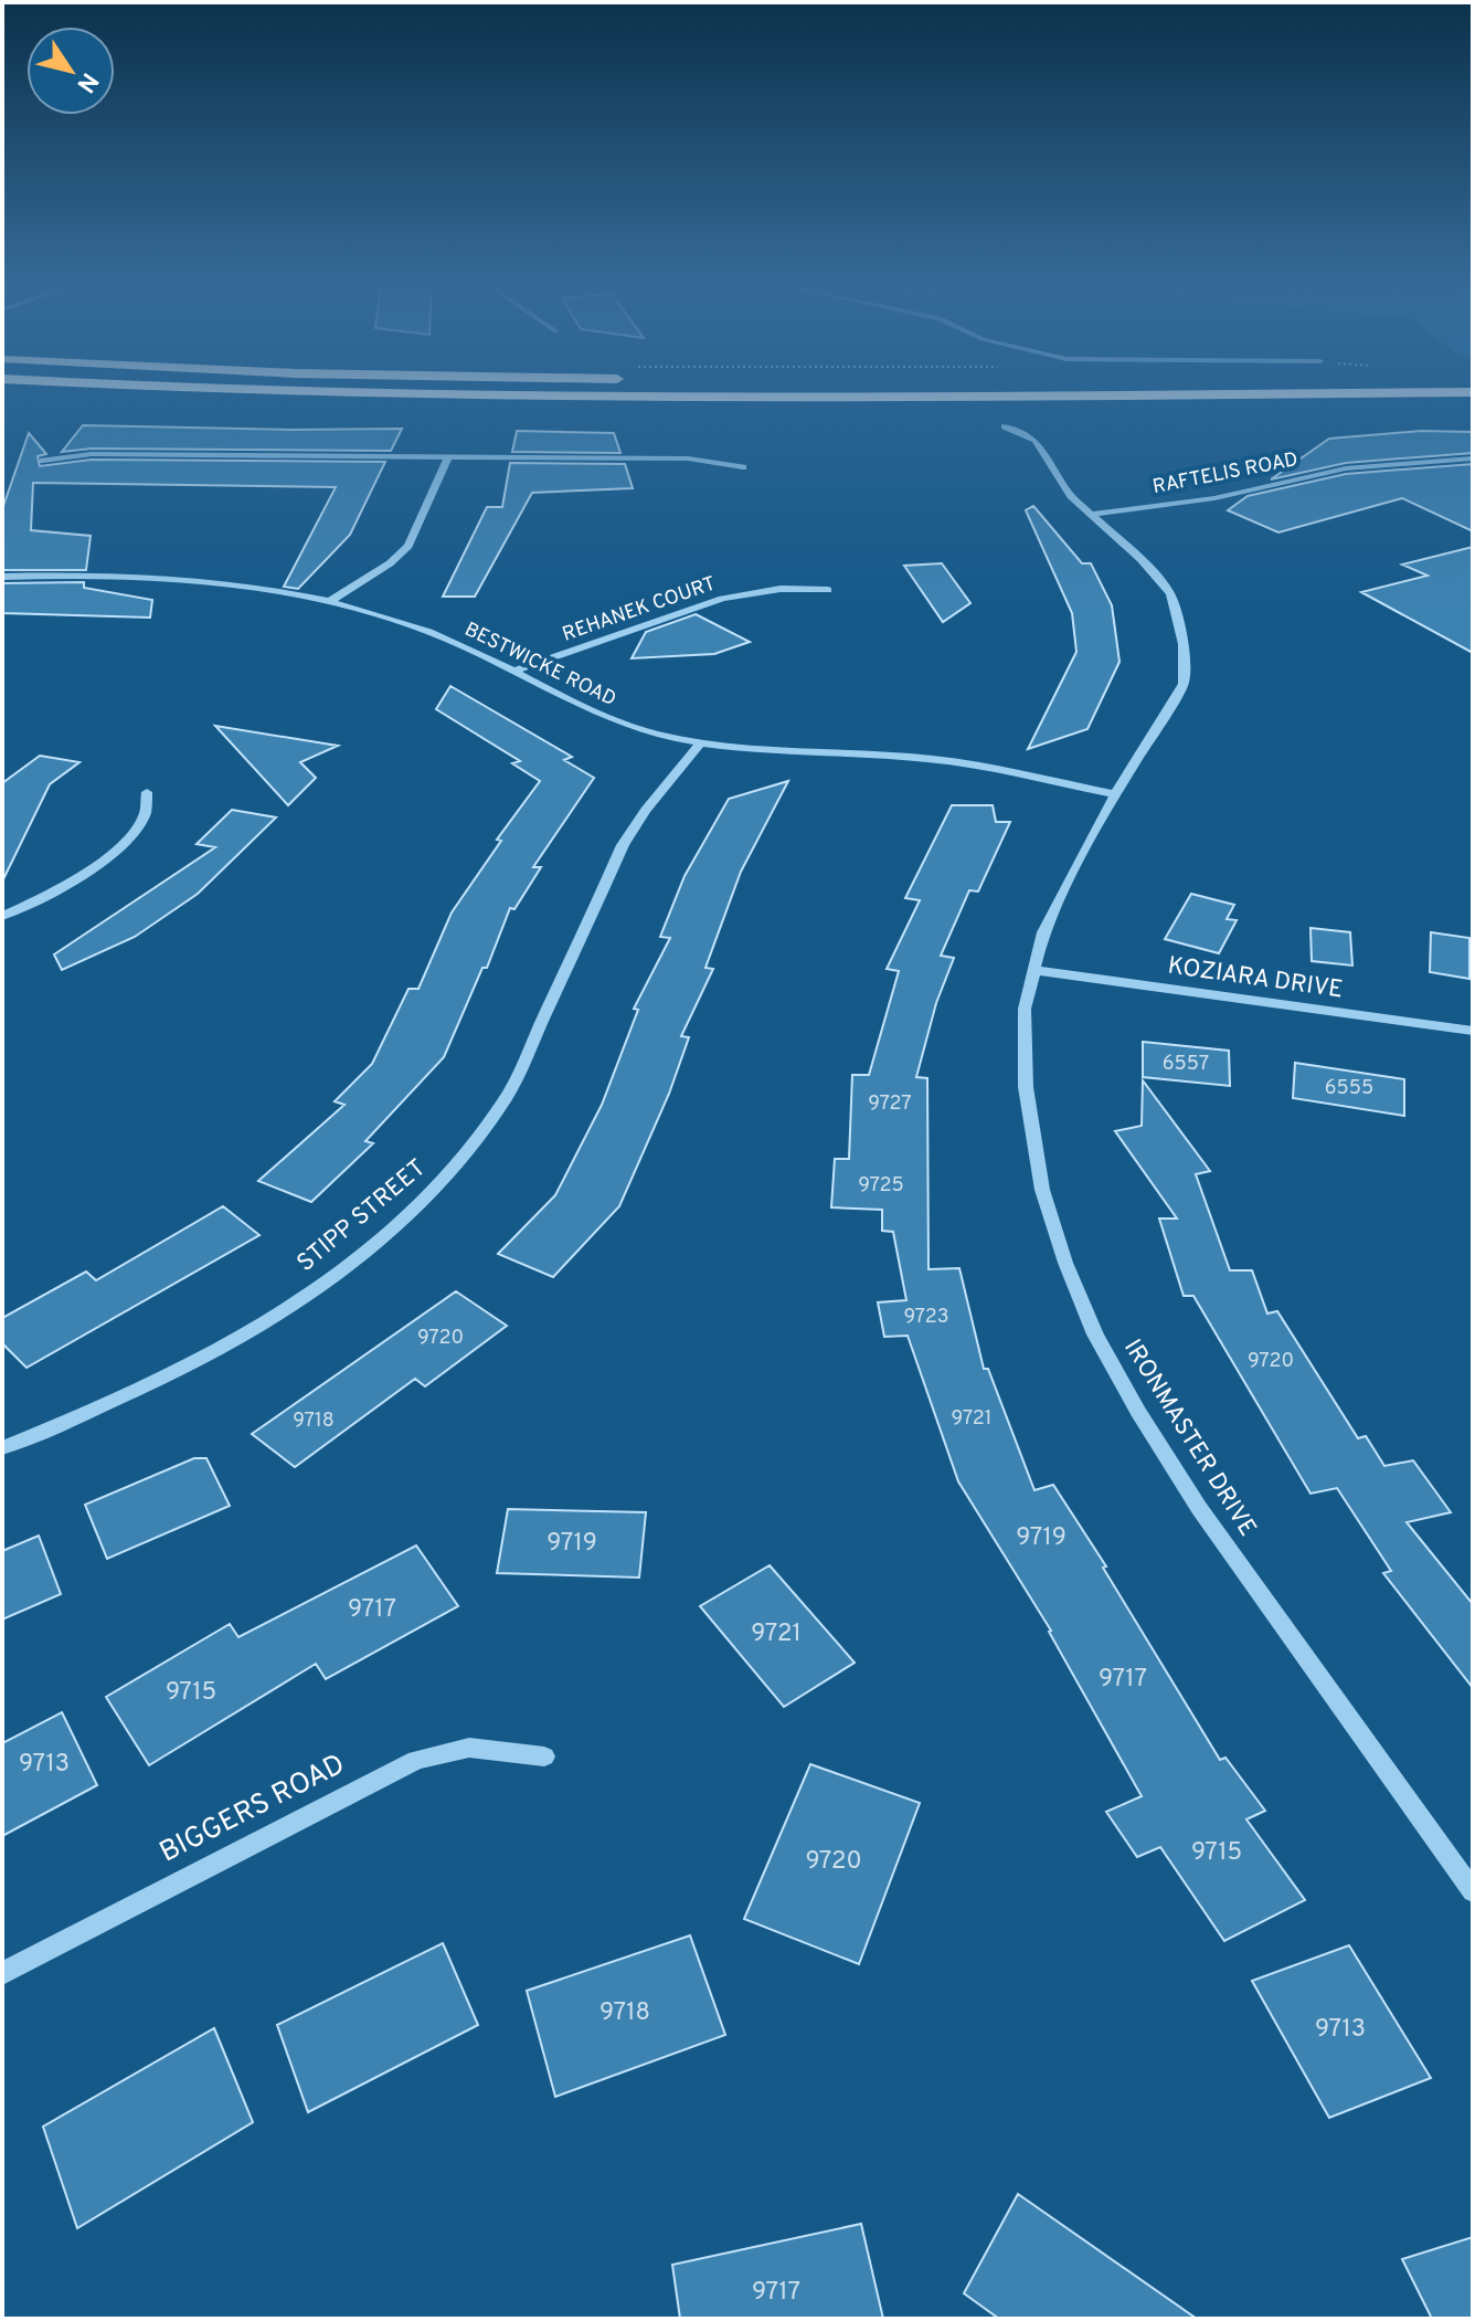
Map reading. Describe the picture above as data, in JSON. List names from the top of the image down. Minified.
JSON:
{"streets":{"street":["RAFTELIS ROAD","REHANEK COURT","BESTWICKE ROAD","KOZIARA DRIVE","STIPP STREET","IRONMASTER DRIVE","BIGGERS ROAD"]},"crossings":[["RAFTELIS ROAD","IRONMASTER DRIVE"],["REHANEK COURT","BESTWICKE ROAD"],["BESTWICKE ROAD","STIPP STREET"],["BESTWICKE ROAD","IRONMASTER DRIVE"],["KOZIARA DRIVE","IRONMASTER DRIVE"]],"house_numbers":["6557","6555","9727","9725","9723","9720","9720","9721","9718","9719","9719","9717","9721","9717","9715","9713","9715","9720","9718","9713","9717"],"north":"bottom right"}
